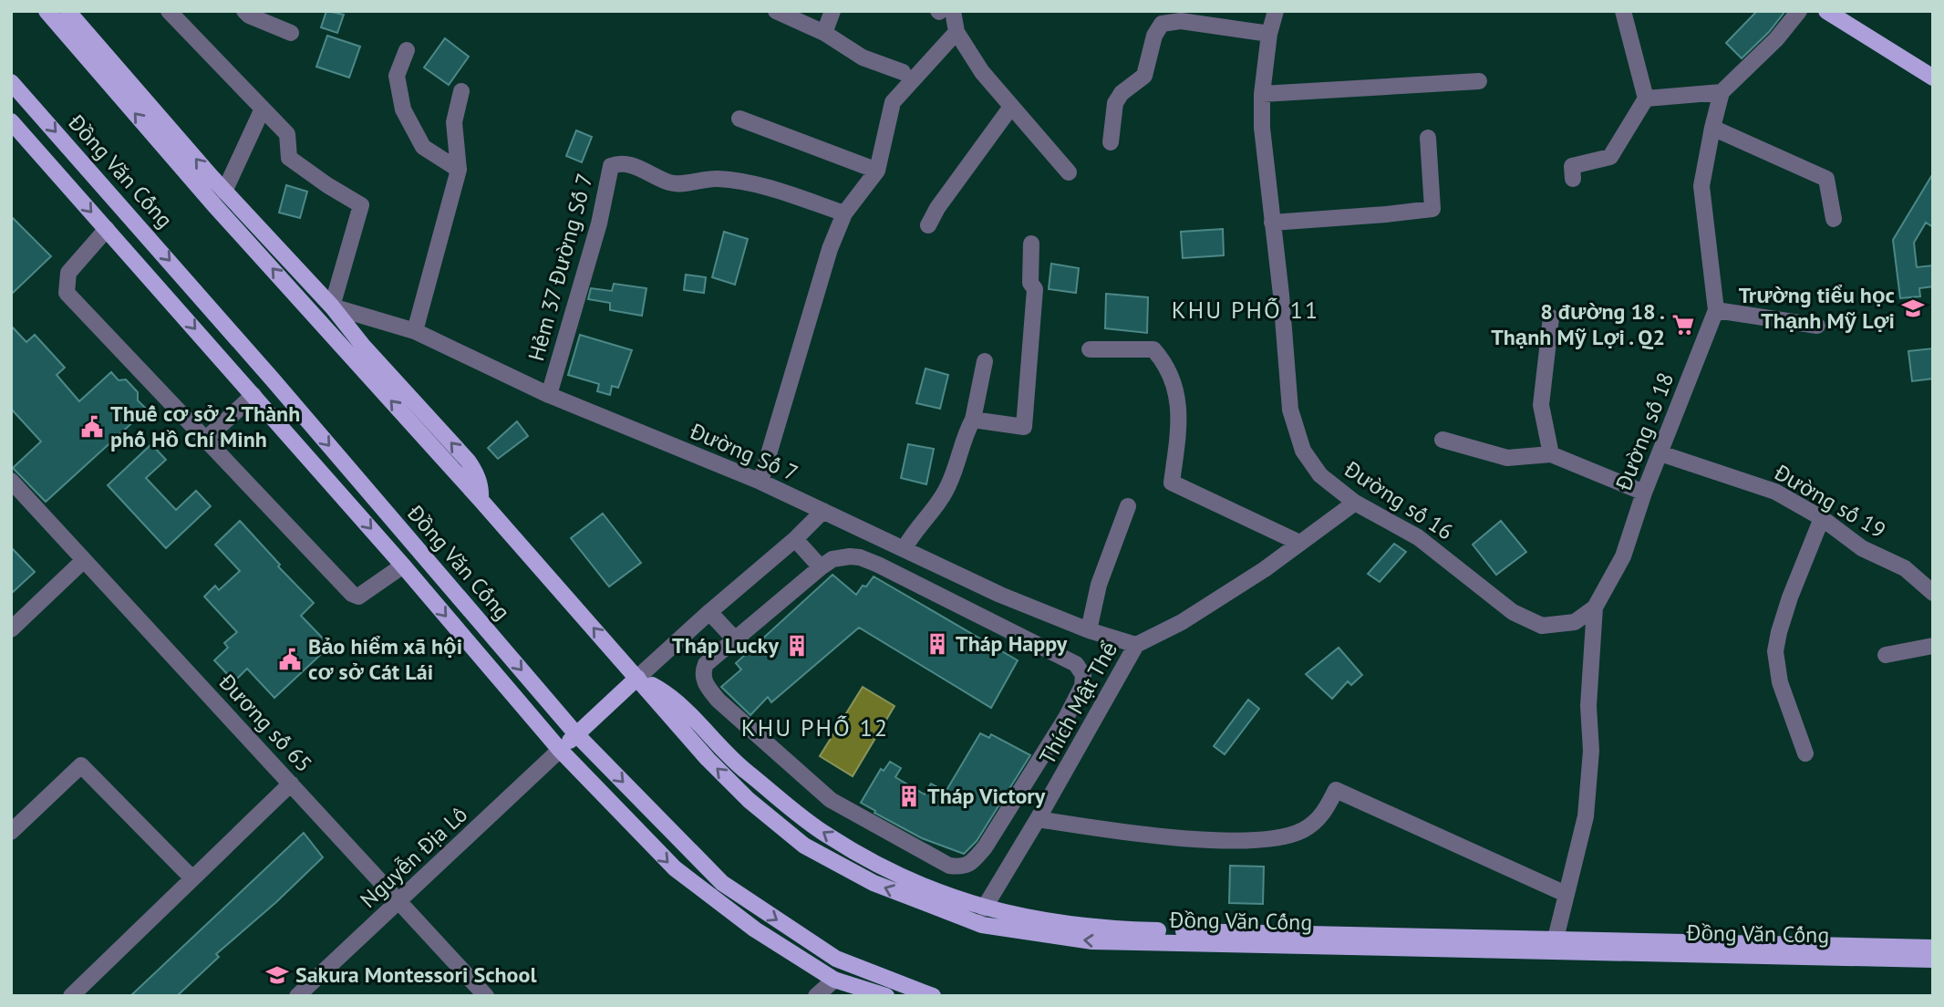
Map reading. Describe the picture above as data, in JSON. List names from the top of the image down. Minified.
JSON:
{"streets":{"main road":["Đồng Văn Cống"],"street":["Hẻm 37 Đường Số 7","Đường số 18","Đường Số 7","Đường số 16","Đường số 19","Thích Mật Thể","Đương số 65","Nguyễn Địa Lô"]},"crossings":[["Đồng Văn Cống","Đường số 18"],["Đồng Văn Cống","Đường Số 7"],["Đồng Văn Cống","Thích Mật Thể"],["Đồng Văn Cống","Nguyễn Địa Lô"],["Hẻm 37 Đường Số 7","Đường Số 7"],["Đường số 18","Đường số 16"],["Đường số 18","Đường số 19"],["Đường Số 7","Thích Mật Thể"],["Đường số 16","Thích Mật Thể"],["Đương số 65","Nguyễn Địa Lô"]],"districts":["KHU PHỐ 11","KHU PHỐ 12"],"places":{"school or university":["Trường tiểu học Thạnh Mỹ Lợi","Sakura Montessori School"],"supermarket":["8 đường 18 . Thạnh Mỹ Lợi . Q2"],"public building":["Thuế cơ sở 2 Thành phố Hồ Chí Minh","Bảo hiểm xã hội cơ sở Cát Lái"],"building":["Tháp Happy","Tháp Lucky","Tháp Victory"]}}
